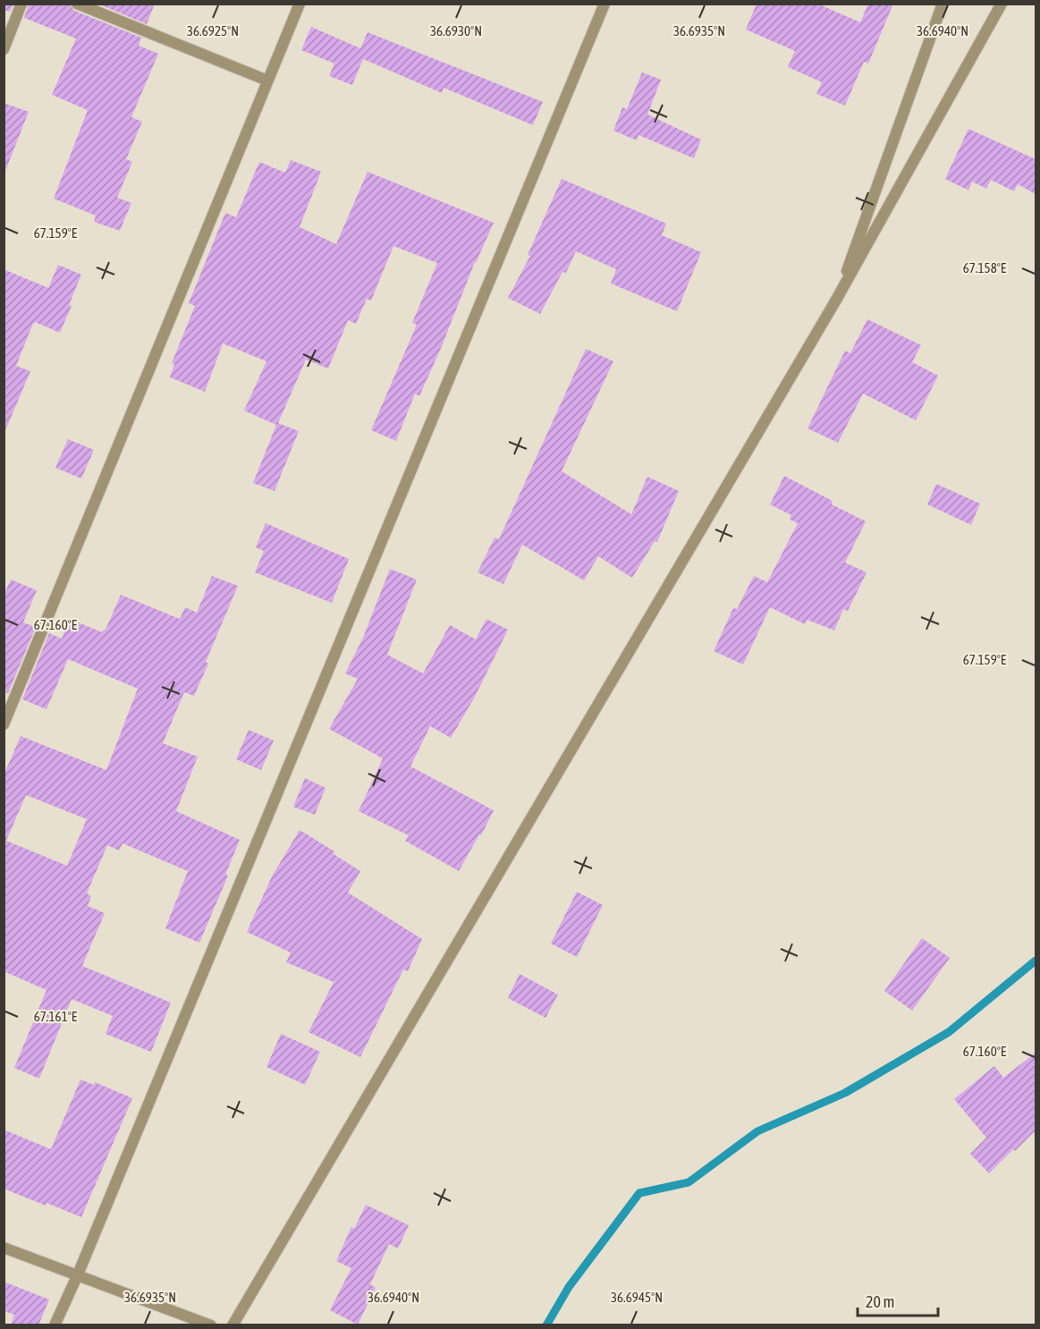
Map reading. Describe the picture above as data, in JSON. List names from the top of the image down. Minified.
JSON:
{"scale_bar":"20 m","coordinates":["36.6925°N","36.6930°N","36.6935°N","36.6940°N","67.159°E","67.158°E","67.160°E","67.161°E","36.6945°N"]}
